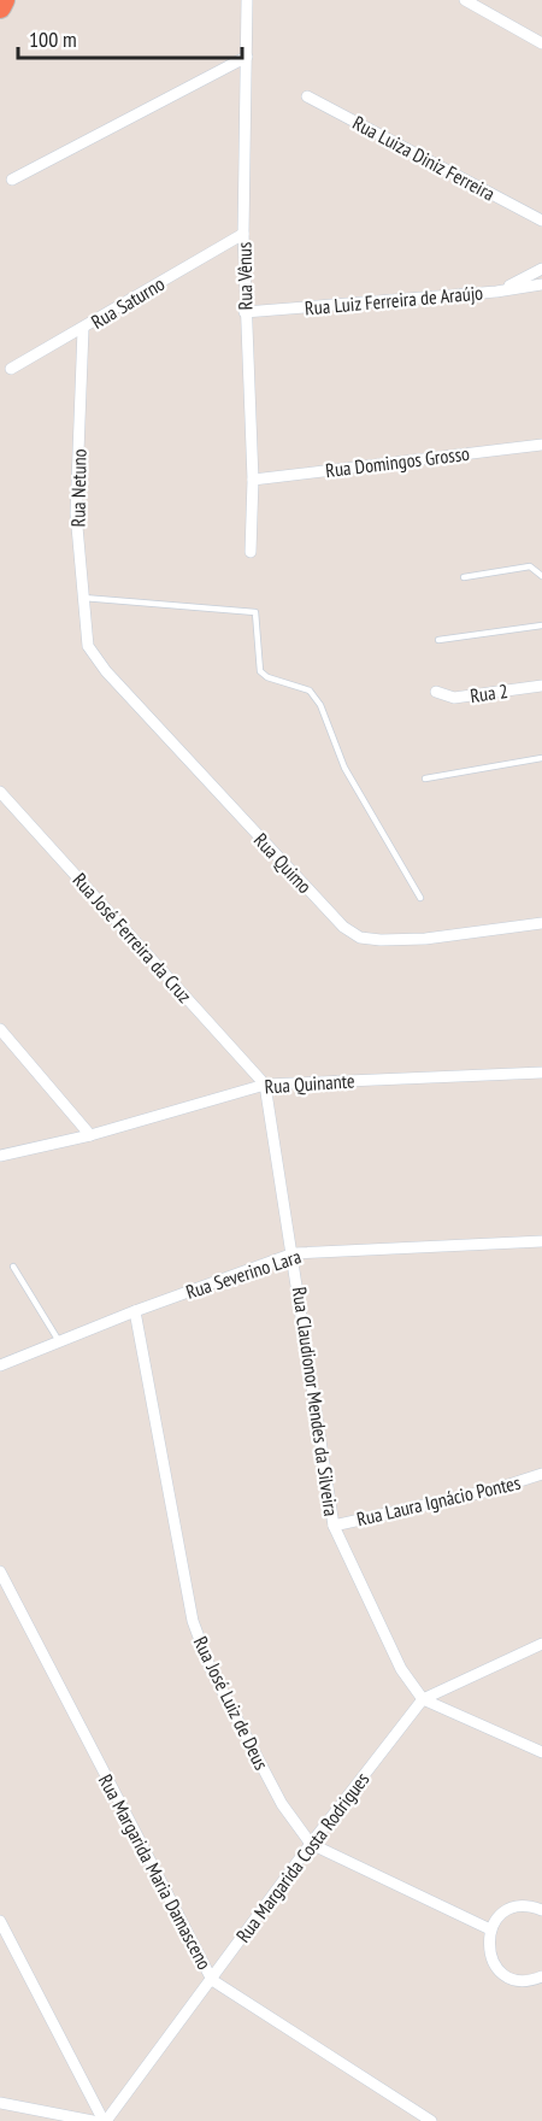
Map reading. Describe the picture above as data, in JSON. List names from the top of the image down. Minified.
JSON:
{"streets":{"street":["Rua Luiza Diniz Ferreira","Rua Vênus","Rua Luiz Ferreira de Araújo","Rua Saturno","Rua Domingos Grosso","Rua Netuno","Rua 2","Rua Quimo","Rua José Ferreira da Cruz","Rua Quinante","Rua Severino Lara","Rua Claudionor Mendes da Silveira","Rua Laura Ignácio Pontes","Rua José Luiz de Deus","Rua Margarida Costa Rodrigues","Rua Margarida Maria Damasceno"]},"crossings":[["Rua Vênus","Rua Luiz Ferreira de Araújo"],["Rua Vênus","Rua Saturno"],["Rua Vênus","Rua Domingos Grosso"],["Rua Saturno","Rua Netuno"],["Rua Netuno","Rua Quimo"],["Rua José Ferreira da Cruz","Rua Quinante"],["Rua José Ferreira da Cruz","Rua Claudionor Mendes da Silveira"],["Rua Quinante","Rua Claudionor Mendes da Silveira"],["Rua Severino Lara","Rua Claudionor Mendes da Silveira"],["Rua Severino Lara","Rua José Luiz de Deus"],["Rua Claudionor Mendes da Silveira","Rua Laura Ignácio Pontes"],["Rua Claudionor Mendes da Silveira","Rua Margarida Costa Rodrigues"],["Rua José Luiz de Deus","Rua Margarida Costa Rodrigues"],["Rua Margarida Costa Rodrigues","Rua Margarida Maria Damasceno"]],"scale_bar":"100 m"}
